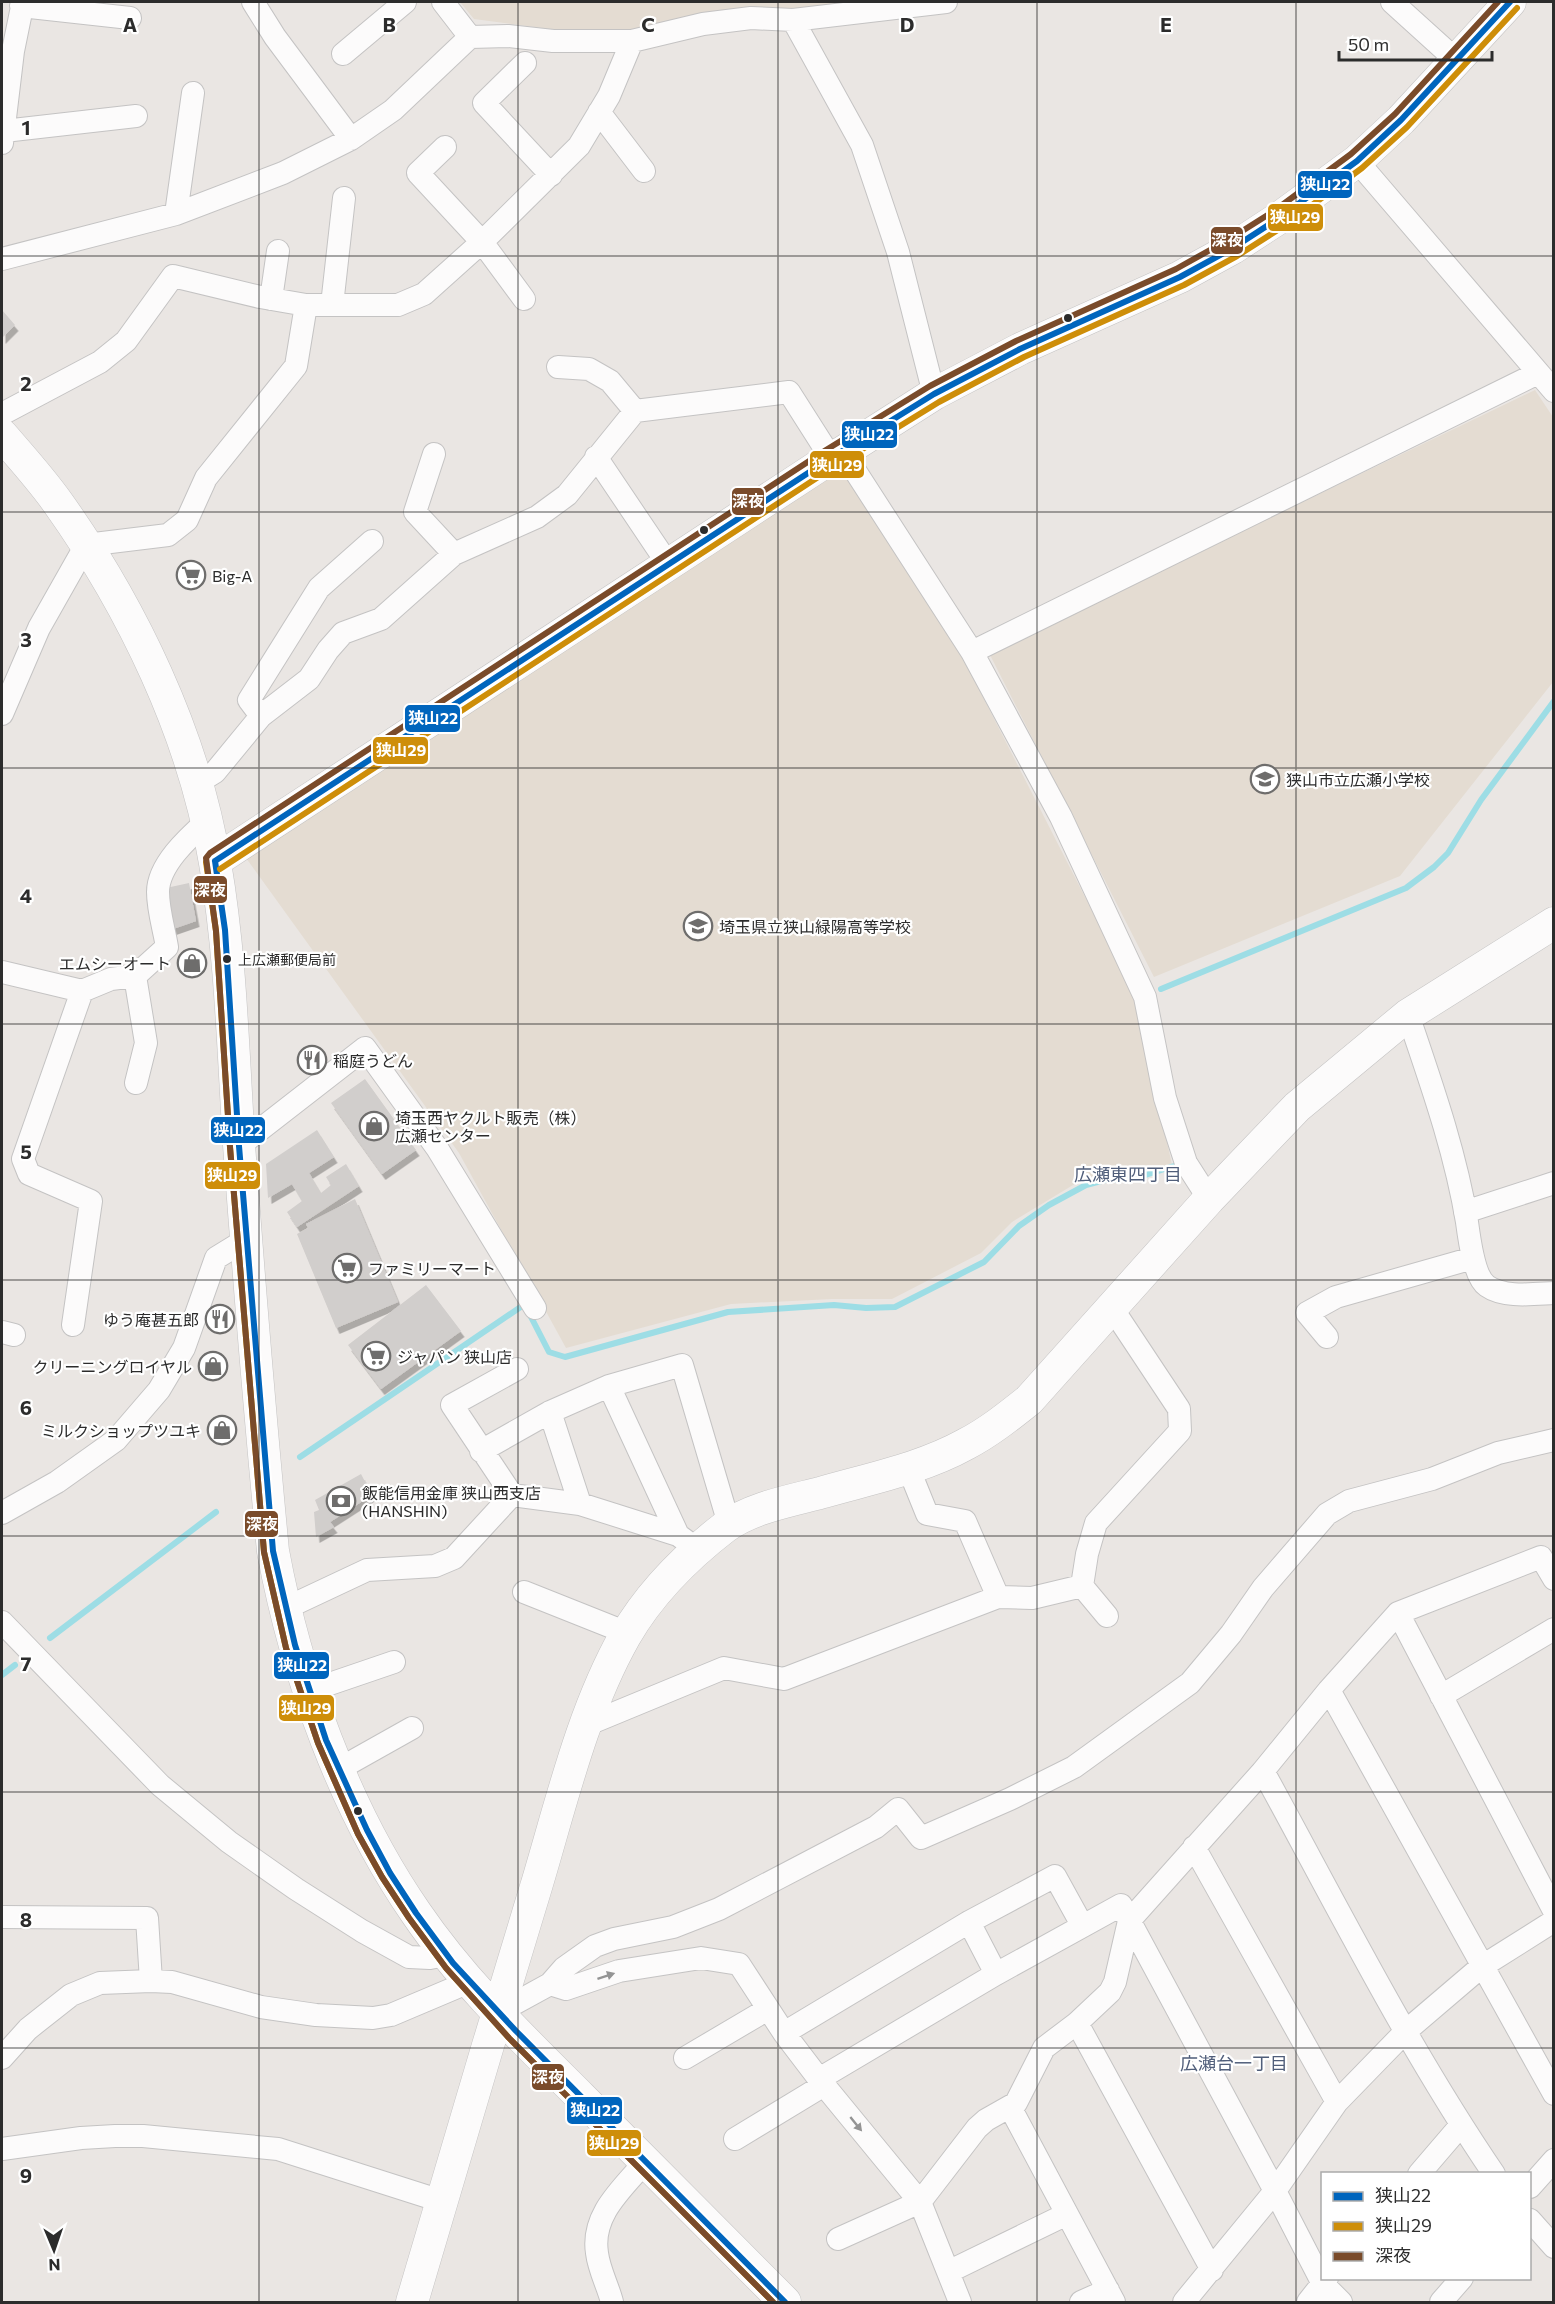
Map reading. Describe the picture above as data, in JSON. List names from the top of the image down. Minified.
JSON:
{"districts":["広瀬東四丁目","広瀬台一丁目"],"places":{"supermarket":["Big-A","ファミリーマート","ジャパン 狭山店"],"school or university":["狭山市立広瀬小学校","埼玉県立狭山緑陽高等学校"],"other":["上広瀬郵便局前"],"shop":["エムシーオート","埼玉西ヤクルト販売（株） 広瀬センター","クリーニングロイヤル","ミルクショップツユキ"],"restaurant":["稲庭うどん","ゆう庵甚五郎"],"bank":["飯能信用金庫 狭山西支店 (HANSHIN)"]},"lines":["transit line 狭山22","transit line 深夜","transit line 狭山29"],"legend":["狭山22","狭山29","深夜"],"scale_bar":"50 m","north":"bottom","grid":{"columns":["A","B","C","D","E"],"rows":["1","2","3","4","5","6","7","8","9"]}}
